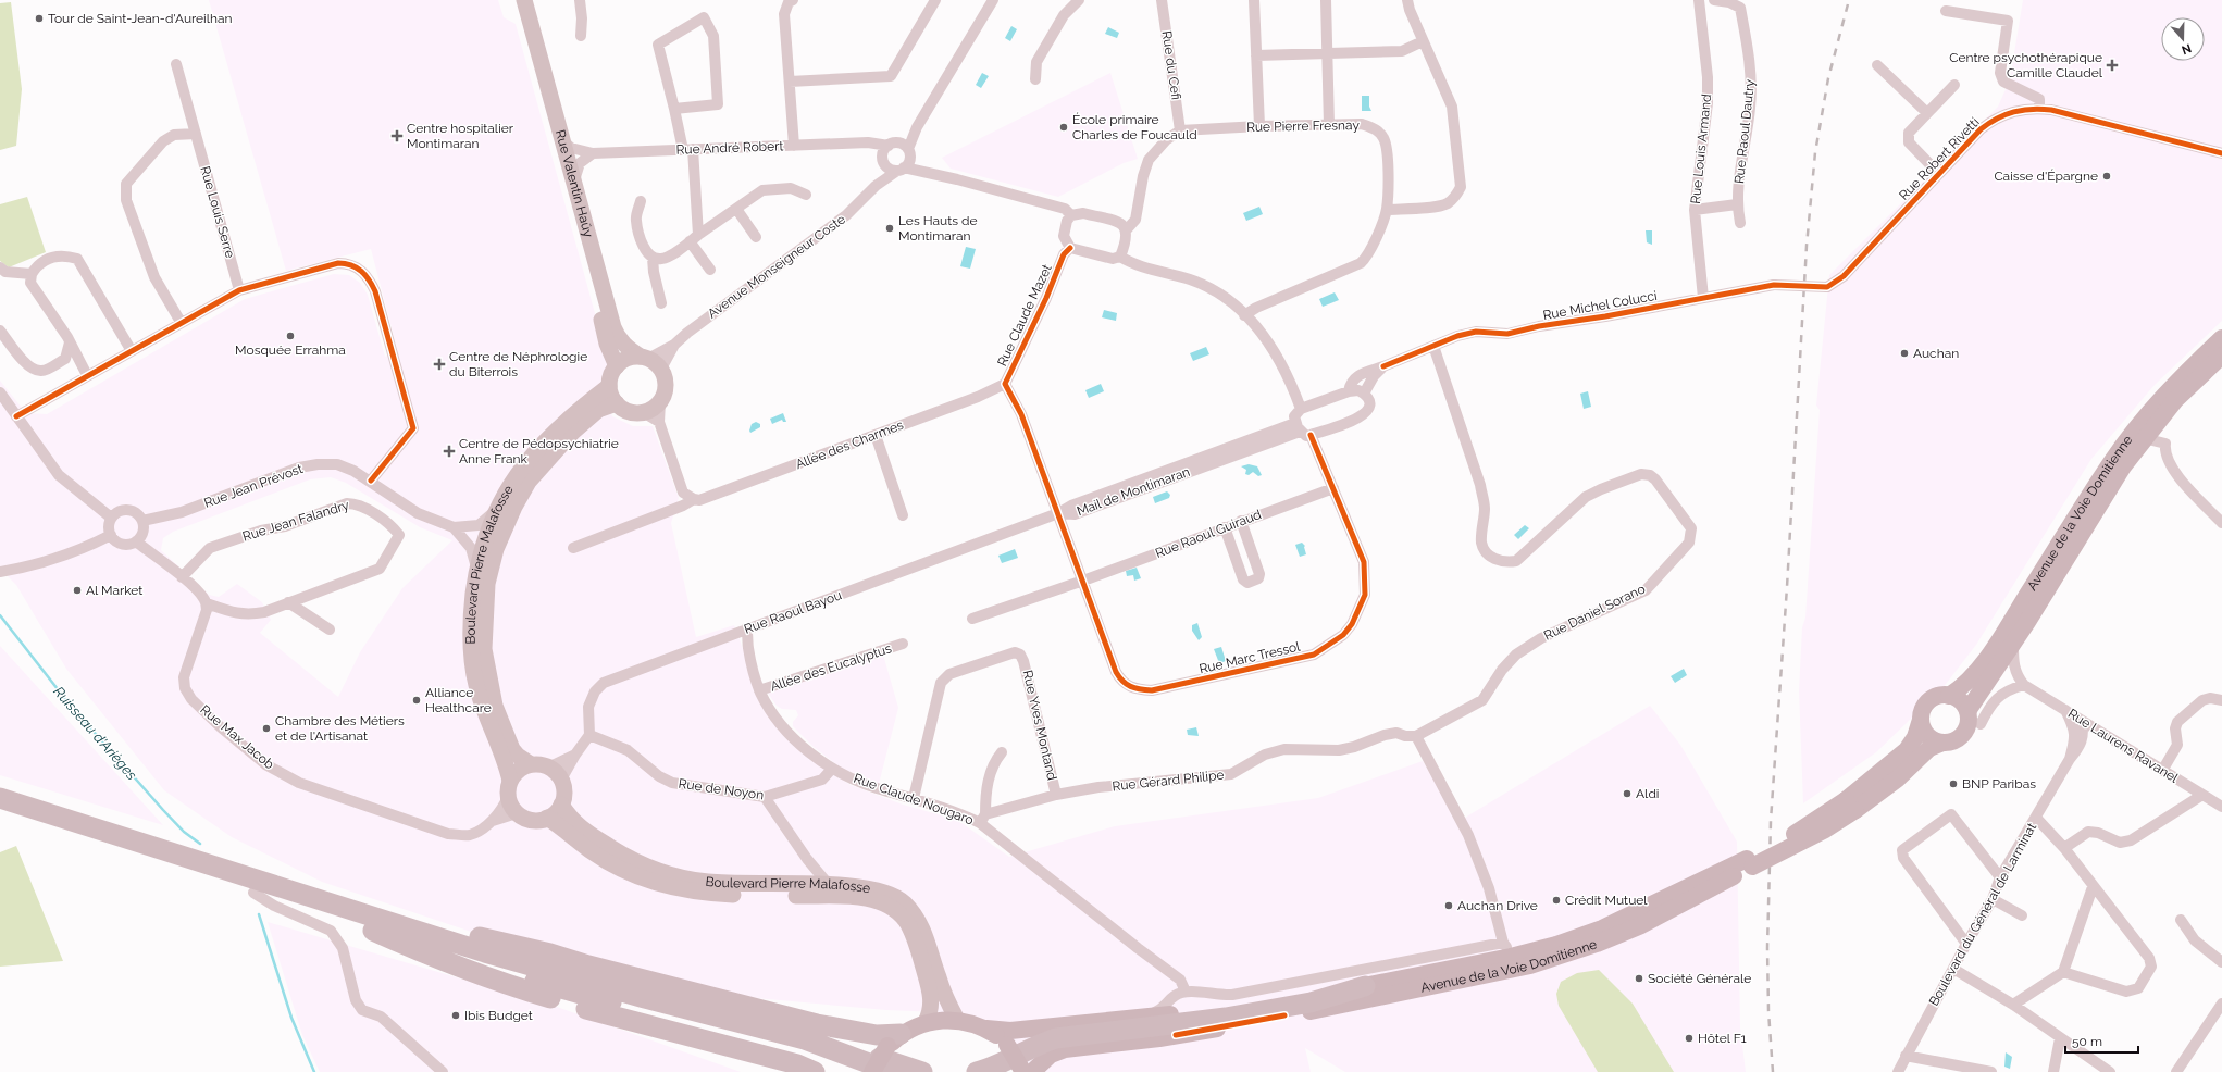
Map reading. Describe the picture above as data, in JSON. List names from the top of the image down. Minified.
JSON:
{"streets":{"main road":["Avenue de la Voie Domitienne"],"street":["Rue du Cefi","Rue Pierre Fresnay","Rue Raoul Dautry","Rue André Robert","Rue Louis Armand","Rue Robert Rivetti","Rue Valentin Haüy","Rue Louis Serre","Avenue Monseigneur Coste","Rue Michel Colucci","Rue Claude Mazet","Allée des Charmes","Rue Jean Prévost","Mail de Montimaran","Rue Jean Falandry","Rue Raoul Guiraud","Boulevard Pierre Malafosse","Rue Raoul Bayou","Rue Daniel Sorano","Rue Marc Tressol","Allée des Eucalyptus","Rue Yves Montand","Rue Max Jacob","Rue Laurens Ravanel","Rue Gérard Philipe","Rue de Noyon","Rue Claude Nougaro","Boulevard du Général de Larminat"]},"crossings":[["Rue du Cefi","Rue Pierre Fresnay"],["Rue André Robert","Rue Valentin Haüy"],["Rue André Robert","Avenue Monseigneur Coste"],["Rue Louis Armand","Rue Michel Colucci"],["Rue Robert Rivetti","Rue Michel Colucci"],["Rue Valentin Haüy","Avenue Monseigneur Coste"],["Rue Valentin Haüy","Boulevard Pierre Malafosse"],["Avenue Monseigneur Coste","Boulevard Pierre Malafosse"],["Rue Michel Colucci","Rue Daniel Sorano"],["Rue Claude Mazet","Allée des Charmes"],["Rue Claude Mazet","Mail de Montimaran"],["Rue Claude Mazet","Rue Raoul Bayou"],["Rue Claude Mazet","Rue Marc Tressol"],["Rue Jean Prévost","Boulevard Pierre Malafosse"],["Mail de Montimaran","Rue Raoul Bayou"],["Mail de Montimaran","Rue Marc Tressol"],["Avenue de la Voie Domitienne","Rue Claude Nougaro"],["Rue Jean Falandry","Rue Max Jacob"],["Rue Raoul Guiraud","Rue Marc Tressol"],["Boulevard Pierre Malafosse","Rue Max Jacob"],["Rue Raoul Bayou","Rue Marc Tressol"],["Rue Raoul Bayou","Rue de Noyon"],["Rue Raoul Bayou","Rue Claude Nougaro"],["Rue Daniel Sorano","Rue Gérard Philipe"],["Allée des Eucalyptus","Rue Claude Nougaro"],["Rue Yves Montand","Rue Gérard Philipe"],["Rue Yves Montand","Rue Claude Nougaro"],["Rue Laurens Ravanel","Boulevard du Général de Larminat"],["Rue Gérard Philipe","Rue Claude Nougaro"],["Rue de Noyon","Rue Claude Nougaro"]],"water":["Ruisseau d'Arièges"],"places":{"other":["Tour de Saint-Jean-d'Aureilhan","École primaire Charles de Foucauld","Caisse d'Épargne","Les Hauts de Montimaran","Mosquée Errahma","Auchan","Al Market","Alliance Healthcare","Chambre des Métiers et de l'Artisanat","BNP Paribas","Aldi","Crédit Mutuel","Auchan Drive","Société Générale","Ibis Budget","Hôtel F1"],"health":["Centre psychothérapique Camille Claudel","Centre hospitalier Montimaran","Centre de Néphrologie du Biterrois","Centre de Pédopsychiatrie Anne Frank"]},"scale_bar":"50 m","north":"bottom"}
